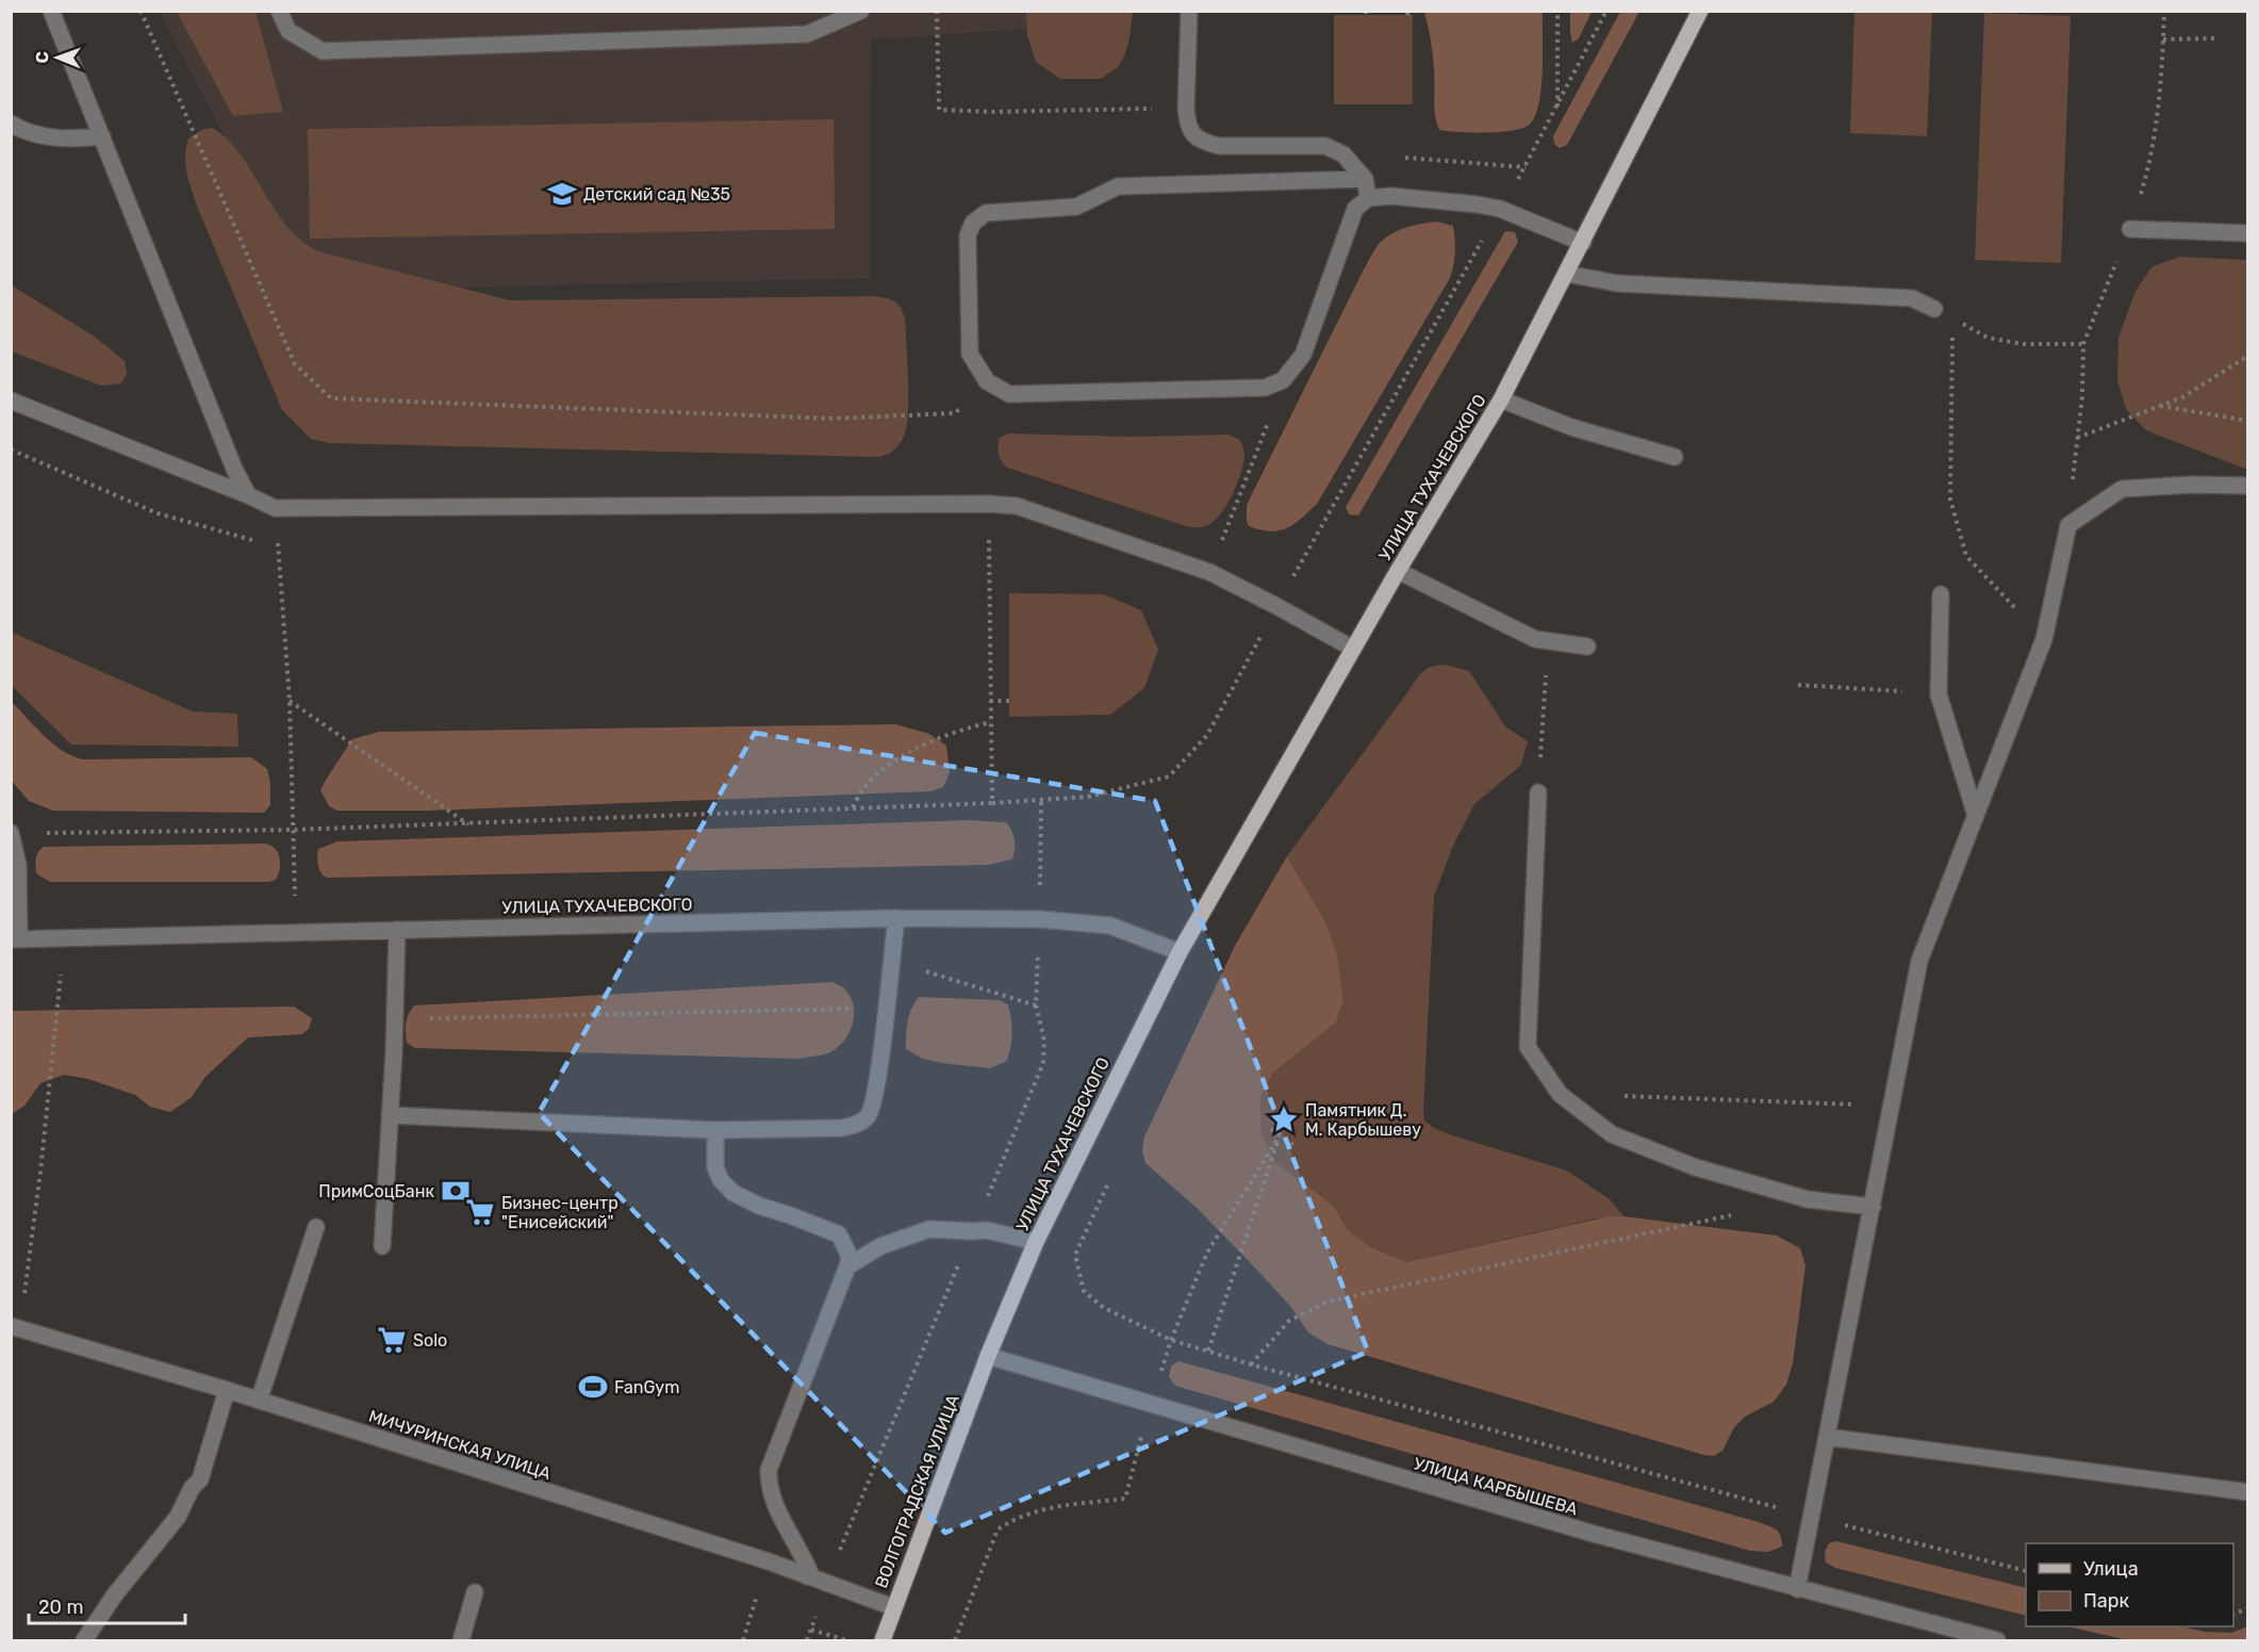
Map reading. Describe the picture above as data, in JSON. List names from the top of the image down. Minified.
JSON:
{"streets":{"main road":["УЛИЦА ТУХАЧЕВСКОГО","ВОЛГОГРАДСКАЯ УЛИЦА"],"street":["МИЧУРИНСКАЯ УЛИЦА","УЛИЦА КАРБЫШЕВА"]},"crossings":[["УЛИЦА ТУХАЧЕВСКОГО","УЛИЦА КАРБЫШЕВА"],["УЛИЦА ТУХАЧЕВСКОГО","ВОЛГОГРАДСКАЯ УЛИЦА"],["МИЧУРИНСКАЯ УЛИЦА","ВОЛГОГРАДСКАЯ УЛИЦА"],["УЛИЦА КАРБЫШЕВА","ВОЛГОГРАДСКАЯ УЛИЦА"]],"places":{"school or university":["Детский сад №35"],"place":["Памятник Д. М. Карбышеву"],"bank":["ПримСоцБанк"],"supermarket":["Бизнес-центр \"Енисейский\"","Solo"],"sports":["FanGym"]},"legend":["Улица","Парк"],"scale_bar":"20 m","north":"left"}
